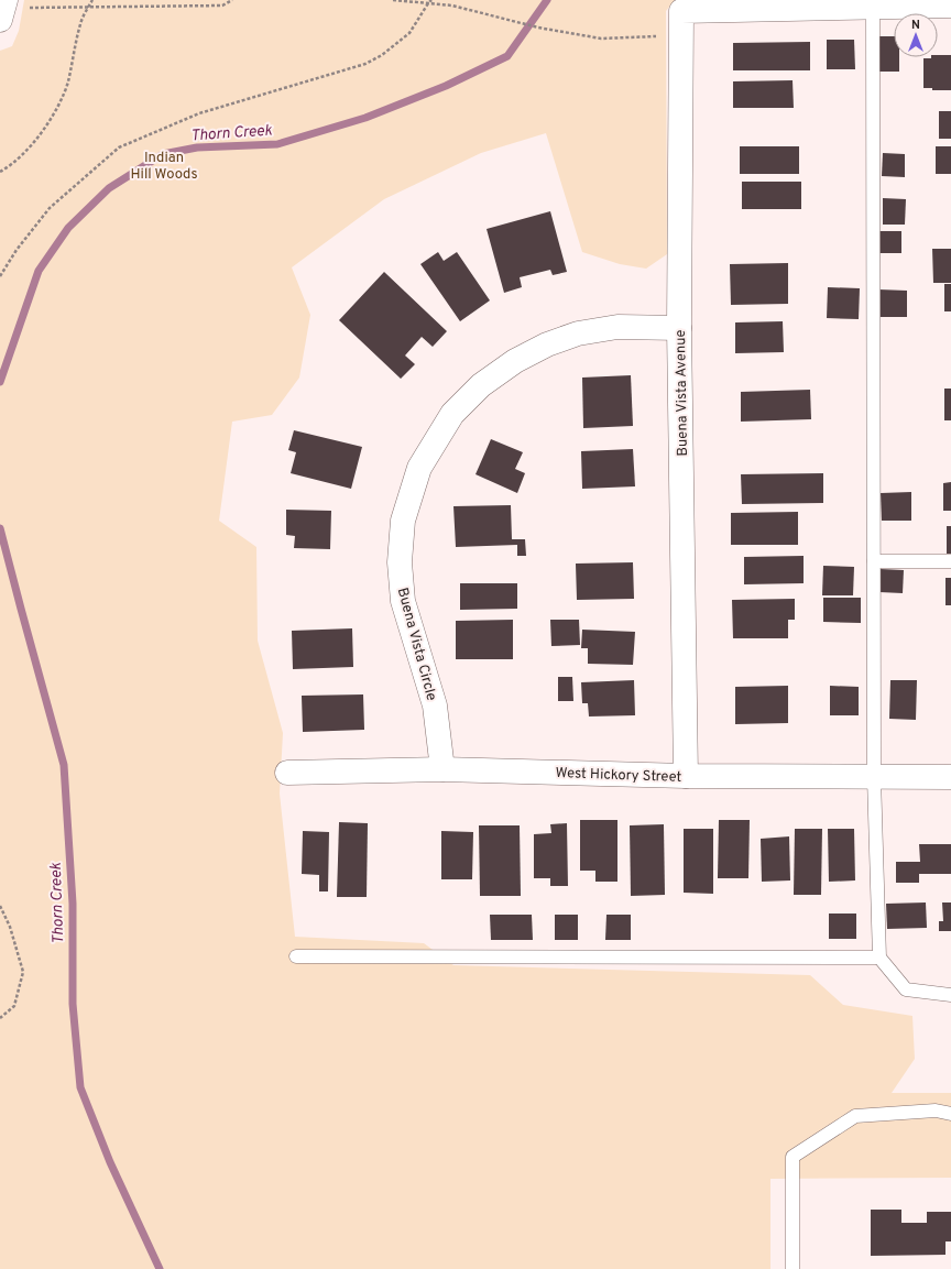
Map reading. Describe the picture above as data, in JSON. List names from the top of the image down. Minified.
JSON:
{"streets":{"street":["Buena Vista Avenue","Buena Vista Circle","West Hickory Street"]},"crossings":[["Buena Vista Avenue","Buena Vista Circle"],["Buena Vista Avenue","West Hickory Street"],["Buena Vista Circle","West Hickory Street"]],"water":["Thorn Creek"],"parks":["Indian Hill Woods"],"north":"top"}
